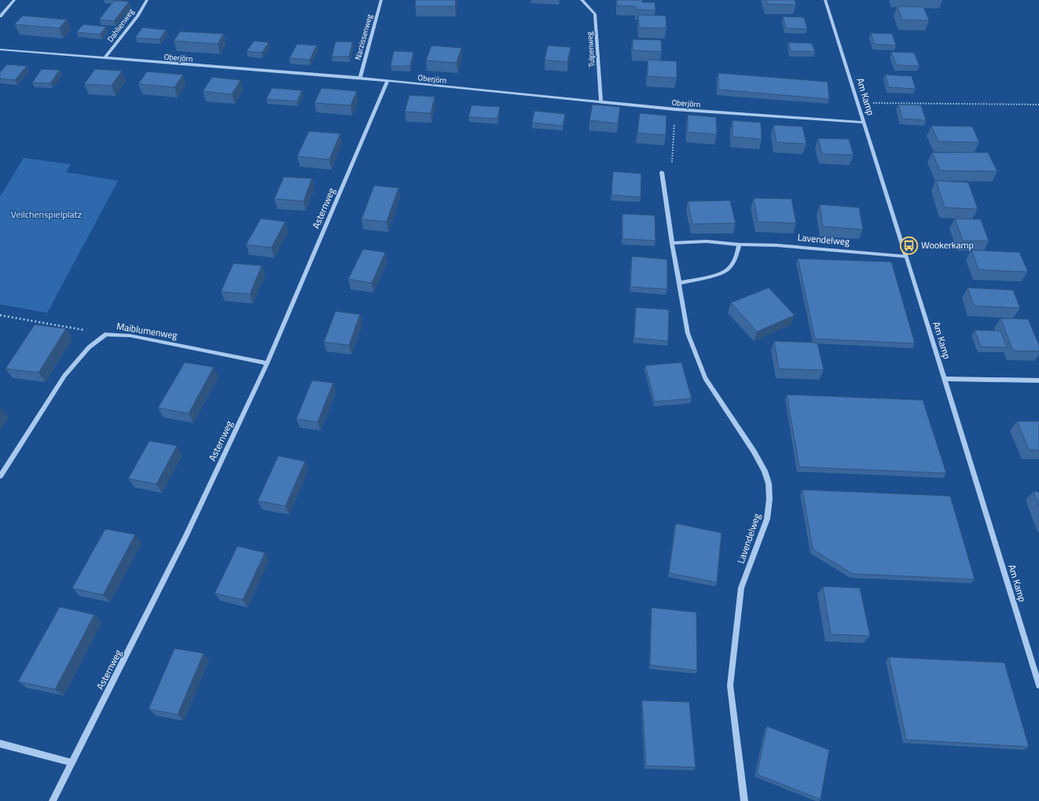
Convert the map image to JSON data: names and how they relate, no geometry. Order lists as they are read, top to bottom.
{
  "streets": {
    "street": [
      "Dahlienweg",
      "Narzissenweg",
      "Tulpenweg",
      "Oberjörn",
      "Am Kamp",
      "Asternweg",
      "Lavendelweg",
      "Maiblumenweg"
    ]
  },
  "crossings": [
    ["Dahlienweg", "Oberjörn"],
    ["Narzissenweg", "Oberjörn"],
    ["Tulpenweg", "Oberjörn"],
    ["Oberjörn", "Am Kamp"],
    ["Oberjörn", "Asternweg"],
    ["Am Kamp", "Lavendelweg"],
    ["Asternweg", "Maiblumenweg"]
  ],
  "parks": ["Veilchenspielplatz"],
  "places": {
    "bus stop": ["Wookerkamp"]
  }
}
